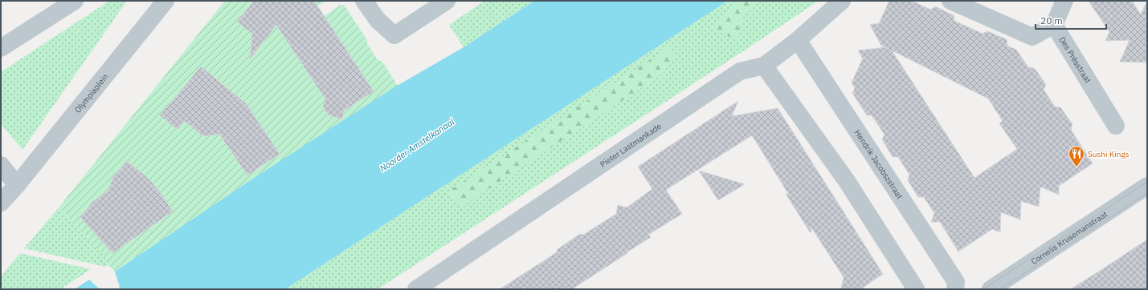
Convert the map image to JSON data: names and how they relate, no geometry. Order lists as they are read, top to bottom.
{
  "streets": {
    "street": [
      "Des Présstraat",
      "Olympiaplein",
      "Pieter Lastmankade",
      "Hendrik Jacobszstraat",
      "Cornelis Krusemanstraat"
    ]
  },
  "crossings": [
    ["Pieter Lastmankade", "Hendrik Jacobszstraat"]
  ],
  "water": ["Noorder Amstelkanaal"],
  "places": {
    "restaurant": ["Sushi Kings"]
  },
  "scale_bar": "20 m"
}
